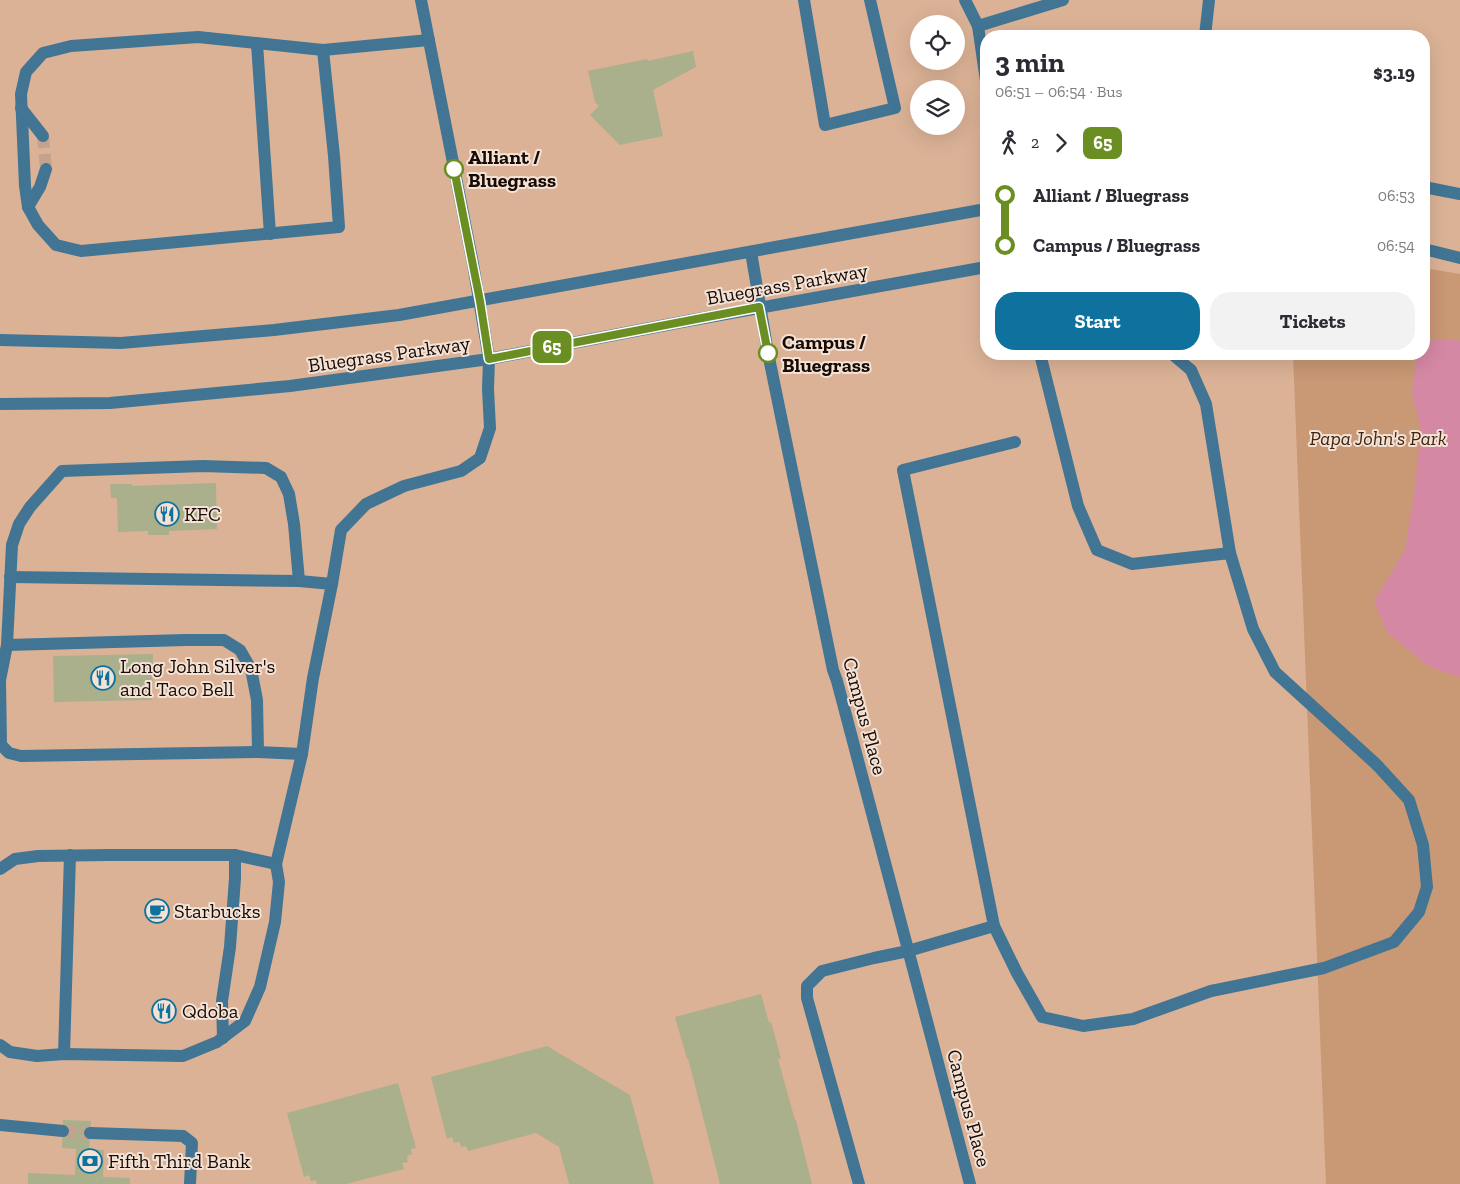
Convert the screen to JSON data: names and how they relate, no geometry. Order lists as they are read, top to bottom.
{
  "streets": {
    "street": ["Bluegrass Parkway", "Campus Place"]
  },
  "crossings": [
    ["Bluegrass Parkway", "Campus Place"]
  ],
  "parks": ["Papa John's Park"],
  "places": {
    "other": ["Alliant / Bluegrass", "Campus / Bluegrass"],
    "restaurant": ["KFC", "Long John Silver's and Taco Bell", "Qdoba"],
    "cafe": ["Starbucks"],
    "bank": ["Fifth Third Bank"]
  },
  "lines": ["bus line 65"],
  "page": {
    "on_map": "65",
    "heading": ["3 min", "06:51 – 06:54 · Bus", "$3.19"],
    "legs": ["2", "65"],
    "list": [
      {
        "name": "Alliant / Bluegrass",
        "value": "06:53"
      },
      {
        "name": "Campus / Bluegrass",
        "value": "06:54"
      }
    ],
    "buttons": ["Start", "Tickets"]
  }
}
